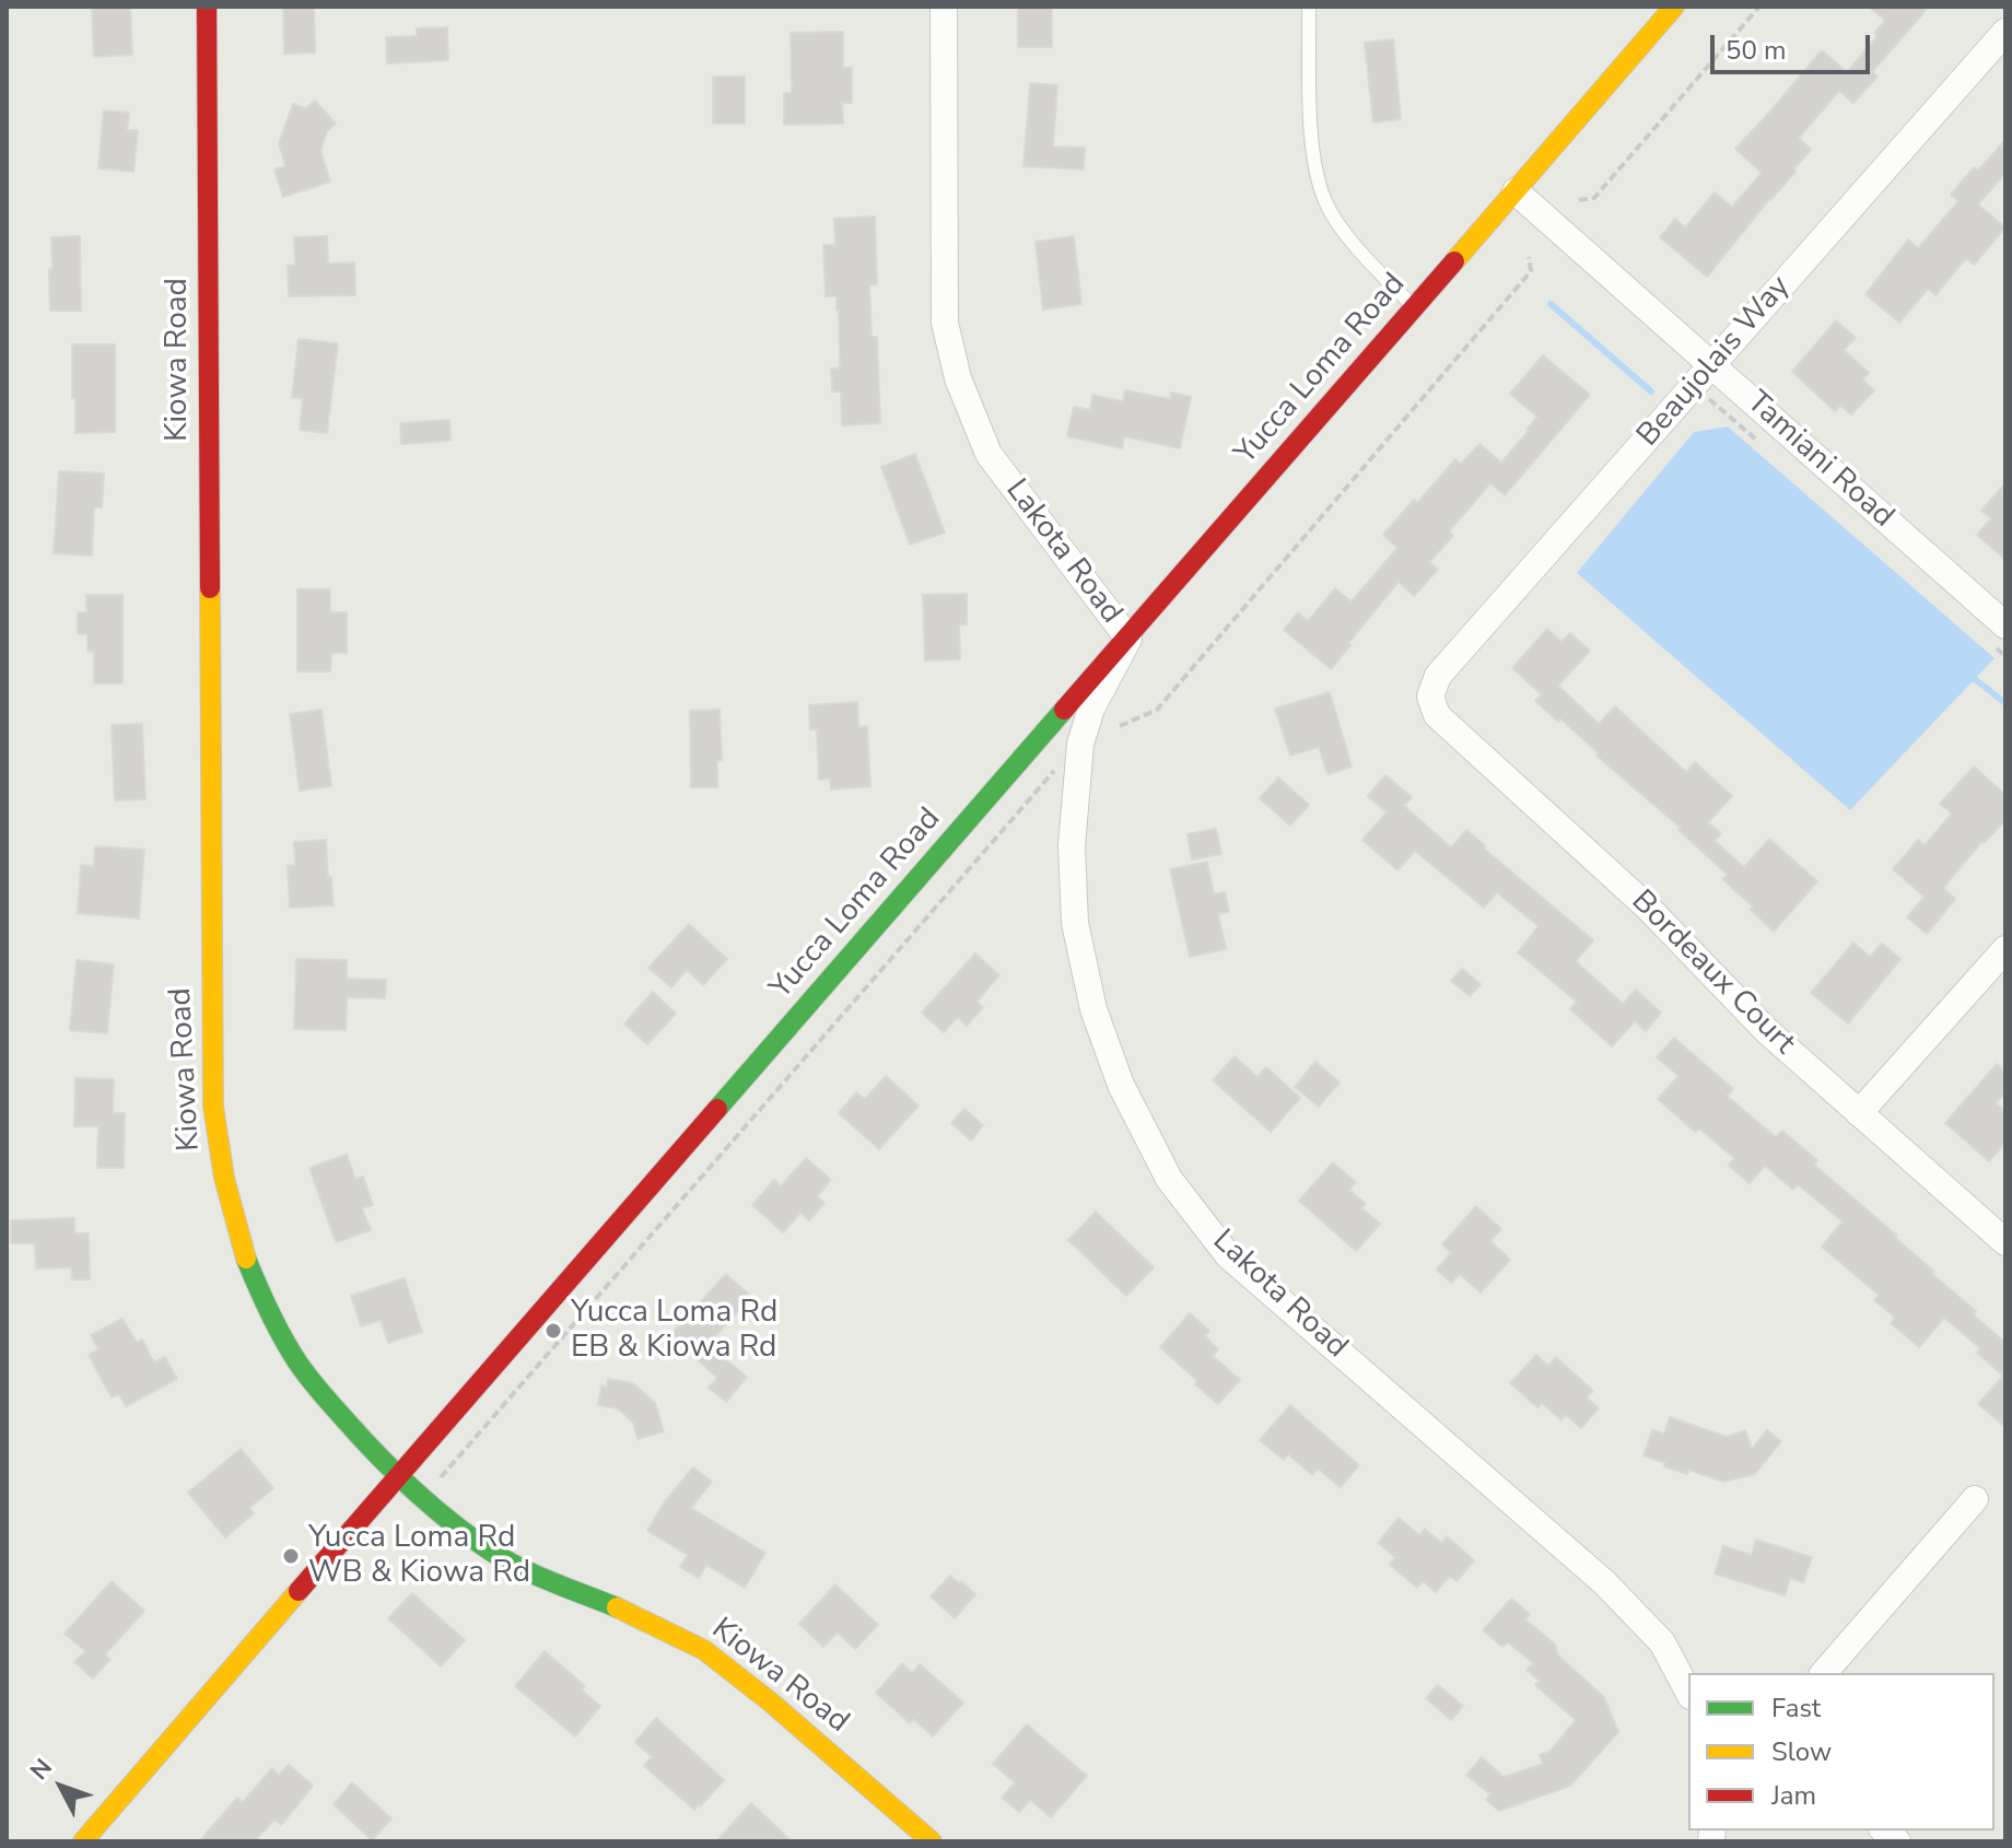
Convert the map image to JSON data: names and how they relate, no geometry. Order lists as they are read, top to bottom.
{
  "streets": {
    "main road": ["Kiowa Road", "Yucca Loma Road"],
    "street": [
      "Beaujolais Way",
      "Tamiani Road",
      "Lakota Road",
      "Bordeaux Court"
    ]
  },
  "crossings": [
    ["Kiowa Road", "Yucca Loma Road"],
    ["Beaujolais Way", "Tamiani Road"],
    ["Beaujolais Way", "Bordeaux Court"],
    ["Yucca Loma Road", "Tamiani Road"],
    ["Yucca Loma Road", "Lakota Road"]
  ],
  "places": ["Yucca Loma Rd EB & Kiowa Rd", "Yucca Loma Rd WB & Kiowa Rd"],
  "legend": ["Fast", "Slow", "Jam"],
  "scale_bar": "50 m",
  "north": "top left"
}
